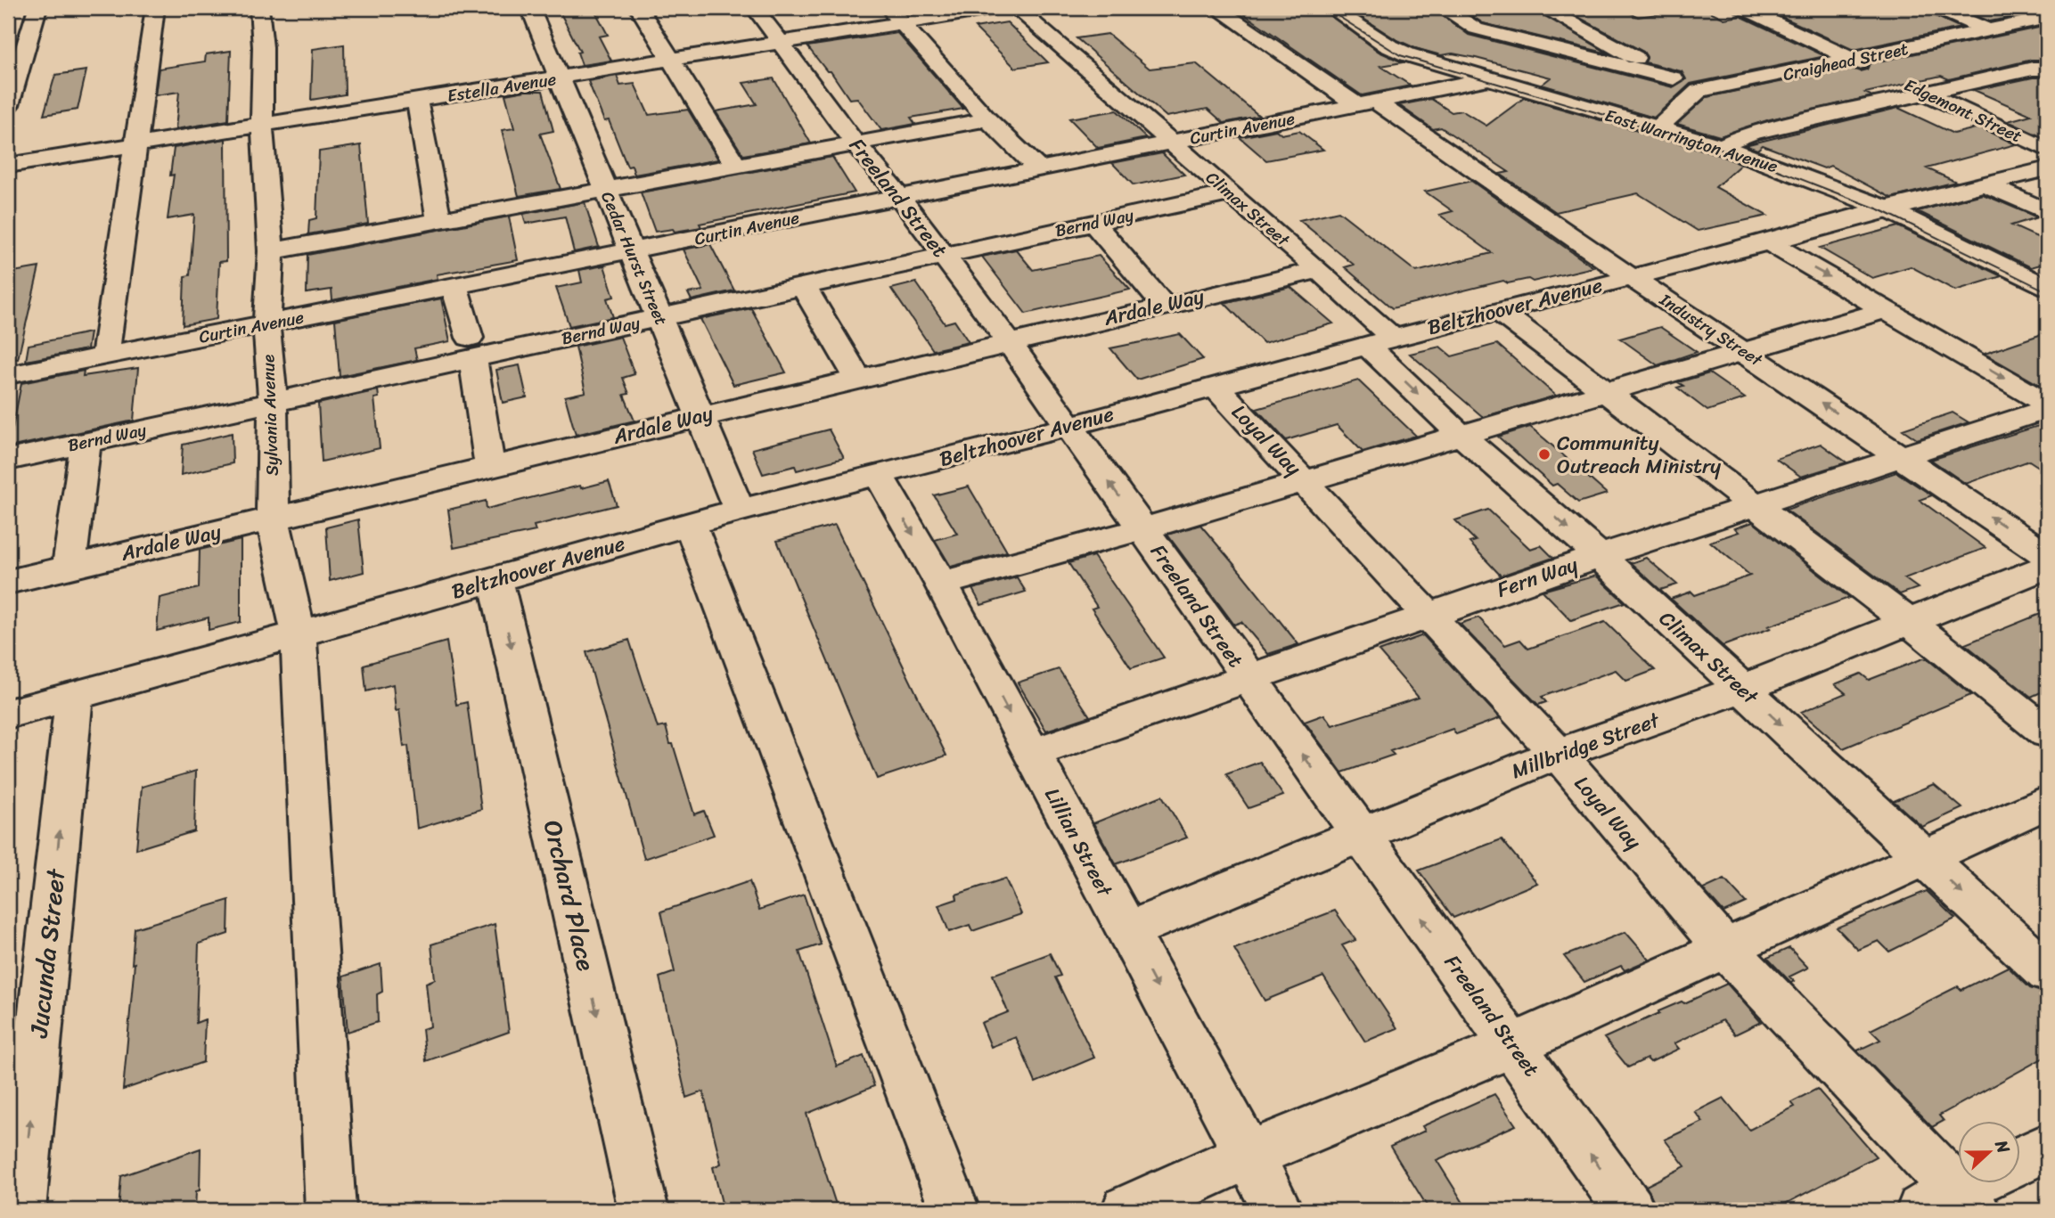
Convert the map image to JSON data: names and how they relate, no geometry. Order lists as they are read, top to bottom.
{
  "streets": {
    "street": [
      "Craighead Street",
      "Estella Avenue",
      "Edgemont Street",
      "Curtin Avenue",
      "East Warrington Avenue",
      "Freeland Street",
      "Climax Street",
      "Bernd Way",
      "Cedar Hurst Street",
      "Beltzhoover Avenue",
      "Ardale Way",
      "Industry Street",
      "Sylvania Avenue",
      "Loyal Way",
      "Fern Way",
      "Millbridge Street",
      "Lillian Street",
      "Orchard Place",
      "Jucunda Street"
    ]
  },
  "crossings": [
    ["Craighead Street", "Edgemont Street"],
    ["Estella Avenue", "Freeland Street"],
    ["Estella Avenue", "Cedar Hurst Street"],
    ["Estella Avenue", "Sylvania Avenue"],
    ["Curtin Avenue", "East Warrington Avenue"],
    ["Curtin Avenue", "Freeland Street"],
    ["Curtin Avenue", "Climax Street"],
    ["Curtin Avenue", "Cedar Hurst Street"],
    ["Curtin Avenue", "Industry Street"],
    ["Curtin Avenue", "Sylvania Avenue"],
    ["East Warrington Avenue", "Beltzhoover Avenue"],
    ["Freeland Street", "Bernd Way"],
    ["Freeland Street", "Beltzhoover Avenue"],
    ["Freeland Street", "Ardale Way"],
    ["Freeland Street", "Fern Way"],
    ["Freeland Street", "Millbridge Street"],
    ["Climax Street", "Bernd Way"],
    ["Climax Street", "Beltzhoover Avenue"],
    ["Climax Street", "Ardale Way"],
    ["Climax Street", "Fern Way"],
    ["Climax Street", "Millbridge Street"],
    ["Bernd Way", "Cedar Hurst Street"],
    ["Bernd Way", "Sylvania Avenue"],
    ["Cedar Hurst Street", "Beltzhoover Avenue"],
    ["Cedar Hurst Street", "Ardale Way"],
    ["Beltzhoover Avenue", "Industry Street"],
    ["Beltzhoover Avenue", "Sylvania Avenue"],
    ["Beltzhoover Avenue", "Loyal Way"],
    ["Beltzhoover Avenue", "Lillian Street"],
    ["Beltzhoover Avenue", "Orchard Place"],
    ["Beltzhoover Avenue", "Jucunda Street"],
    ["Ardale Way", "Sylvania Avenue"],
    ["Industry Street", "Fern Way"],
    ["Loyal Way", "Fern Way"],
    ["Loyal Way", "Millbridge Street"],
    ["Fern Way", "Lillian Street"],
    ["Millbridge Street", "Lillian Street"]
  ],
  "one_way": ["Freeland Street", "Jucunda Street"],
  "places": ["Community Outreach Ministry"],
  "north": "right"
}
